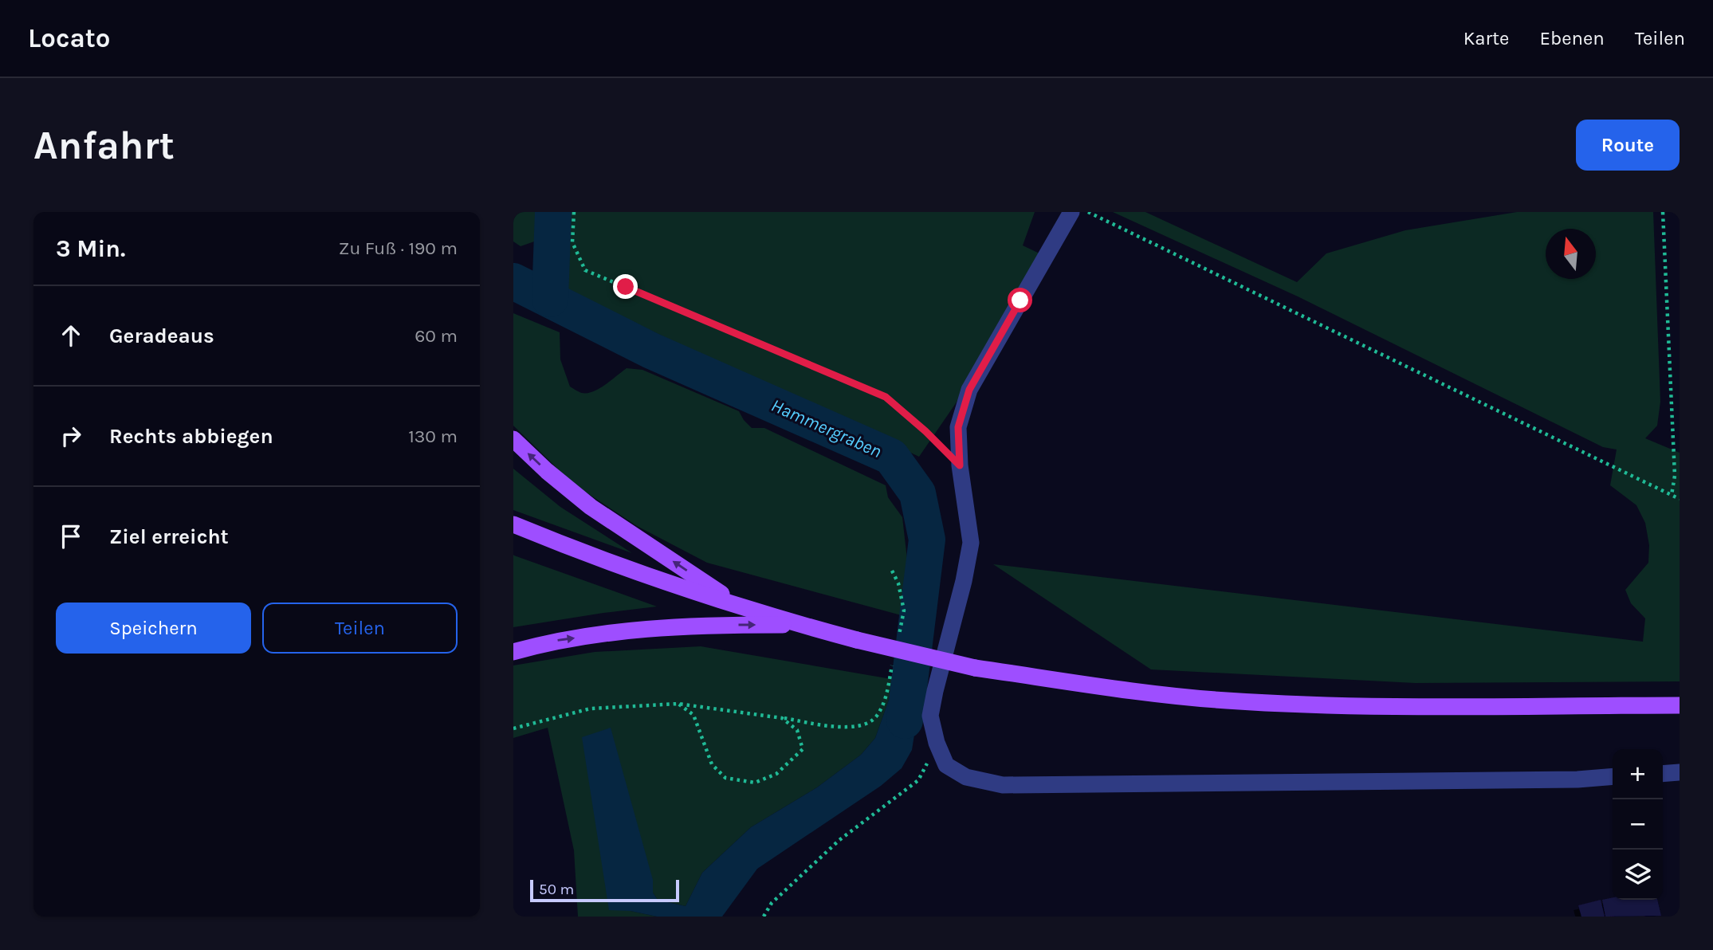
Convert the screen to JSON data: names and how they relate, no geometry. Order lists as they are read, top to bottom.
{
  "water": ["Hammergraben"],
  "scale_bar": "50 m",
  "north": "top",
  "page": {
    "header": "Locato",
    "nav": ["Karte", "Ebenen", "Teilen"],
    "buttons": [
      "Route",
      ["Speichern", "Teilen"]
    ],
    "title": "Anfahrt",
    "heading": ["3 Min.", "Zu Fuß · 190 m"],
    "list": [
      ["Geradeaus", "60 m"],
      ["Rechts abbiegen", "130 m"],
      "Ziel erreicht"
    ],
    "map_buttons": ["+", "−"],
    "scale": "50 m"
  }
}
